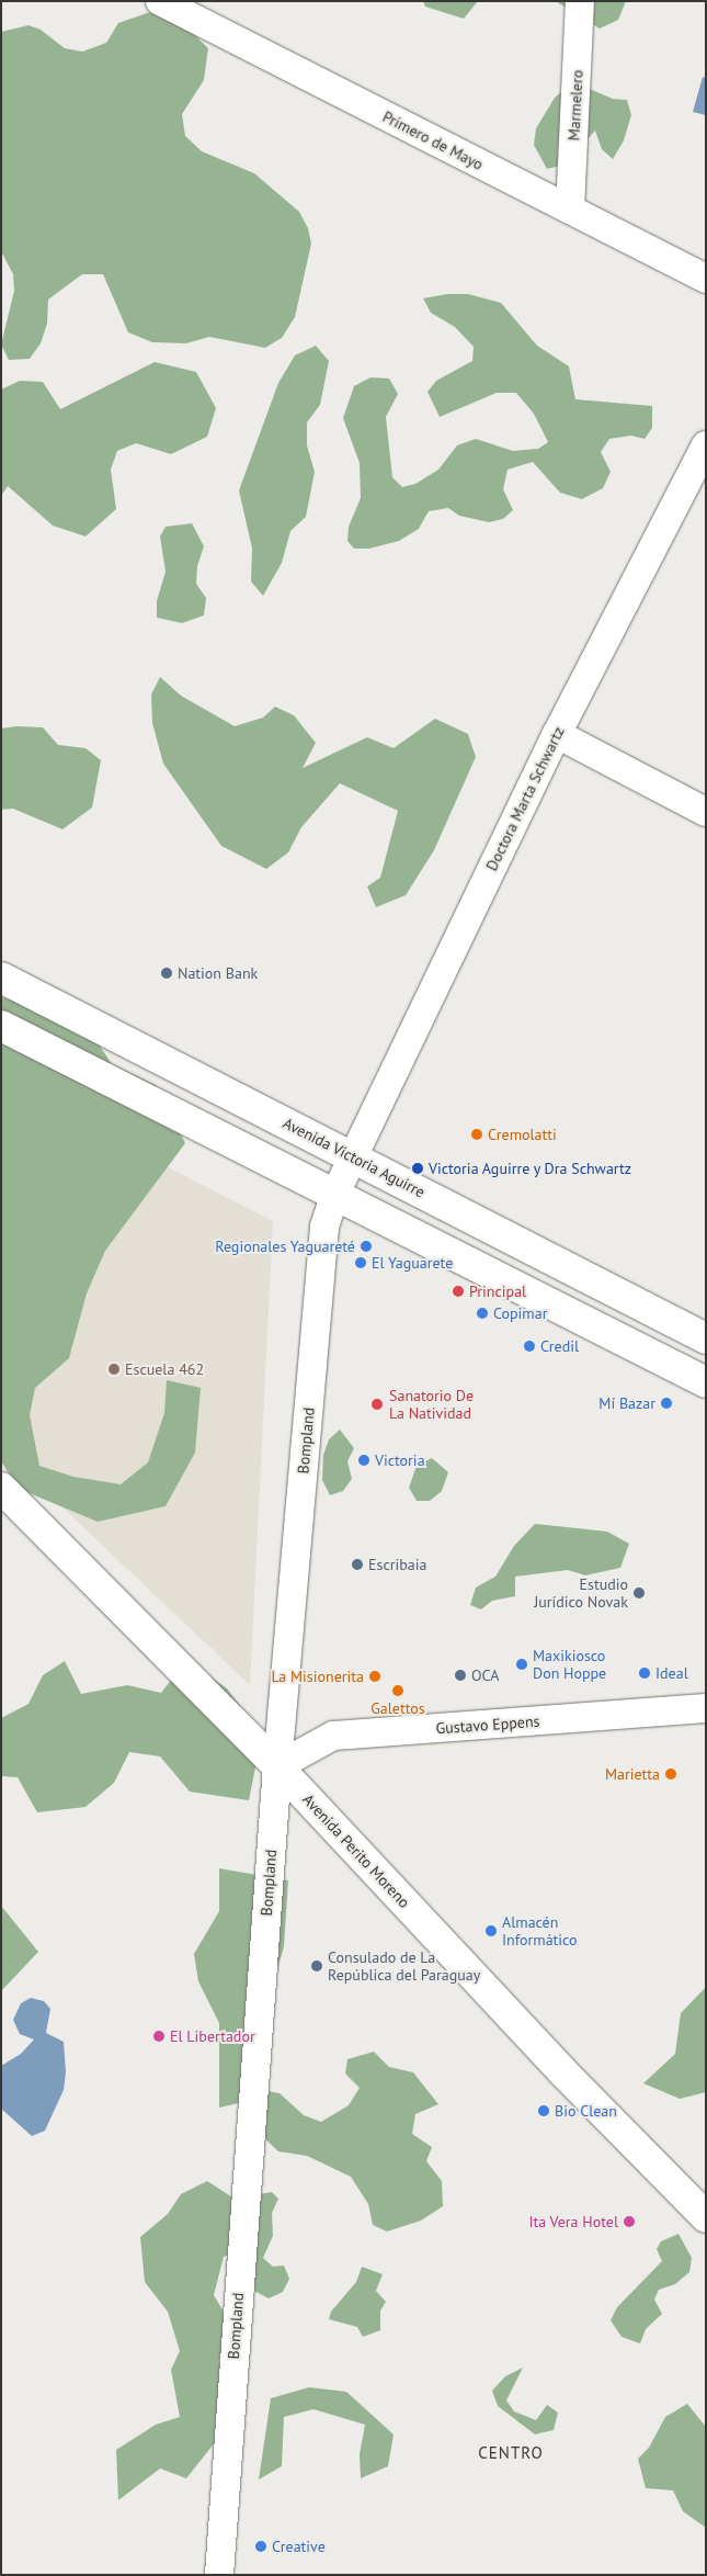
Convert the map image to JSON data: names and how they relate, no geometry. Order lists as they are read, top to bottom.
{
  "streets": {
    "main road": ["Avenida Victoria Aguirre", "Avenida Perito Moreno"],
    "street": [
      "Marmelero",
      "Primero de Mayo",
      "Doctora Marta Schwartz",
      "Bompland",
      "Gustavo Eppens"
    ]
  },
  "crossings": [
    ["Marmelero", "Primero de Mayo"],
    ["Doctora Marta Schwartz", "Avenida Victoria Aguirre"],
    ["Doctora Marta Schwartz", "Bompland"],
    ["Bompland", "Gustavo Eppens"],
    ["Bompland", "Avenida Perito Moreno"],
    ["Gustavo Eppens", "Avenida Perito Moreno"]
  ],
  "districts": ["CENTRO"],
  "places": [
    "Nation Bank",
    "Cremolatti",
    "Victoria Aguirre y Dra Schwartz",
    "Regionales Yaguareté",
    "El Yaguarete",
    "Principal",
    "Copimar",
    "Credil",
    "Escuela 462",
    "Mí Bazar",
    "Sanatorio De La Natividad",
    "Victoria",
    "Escribaia",
    "Estudio Jurídico Novak",
    "Maxikiosco Don Hoppe",
    "Ideal",
    "OCA",
    "La Misionerita",
    "Galettos",
    "Marietta",
    "Almacén Informático",
    "Consulado de La República del Paraguay",
    "El Libertador",
    "Bio Clean",
    "Ita Vera Hotel",
    "Creative"
  ]
}
